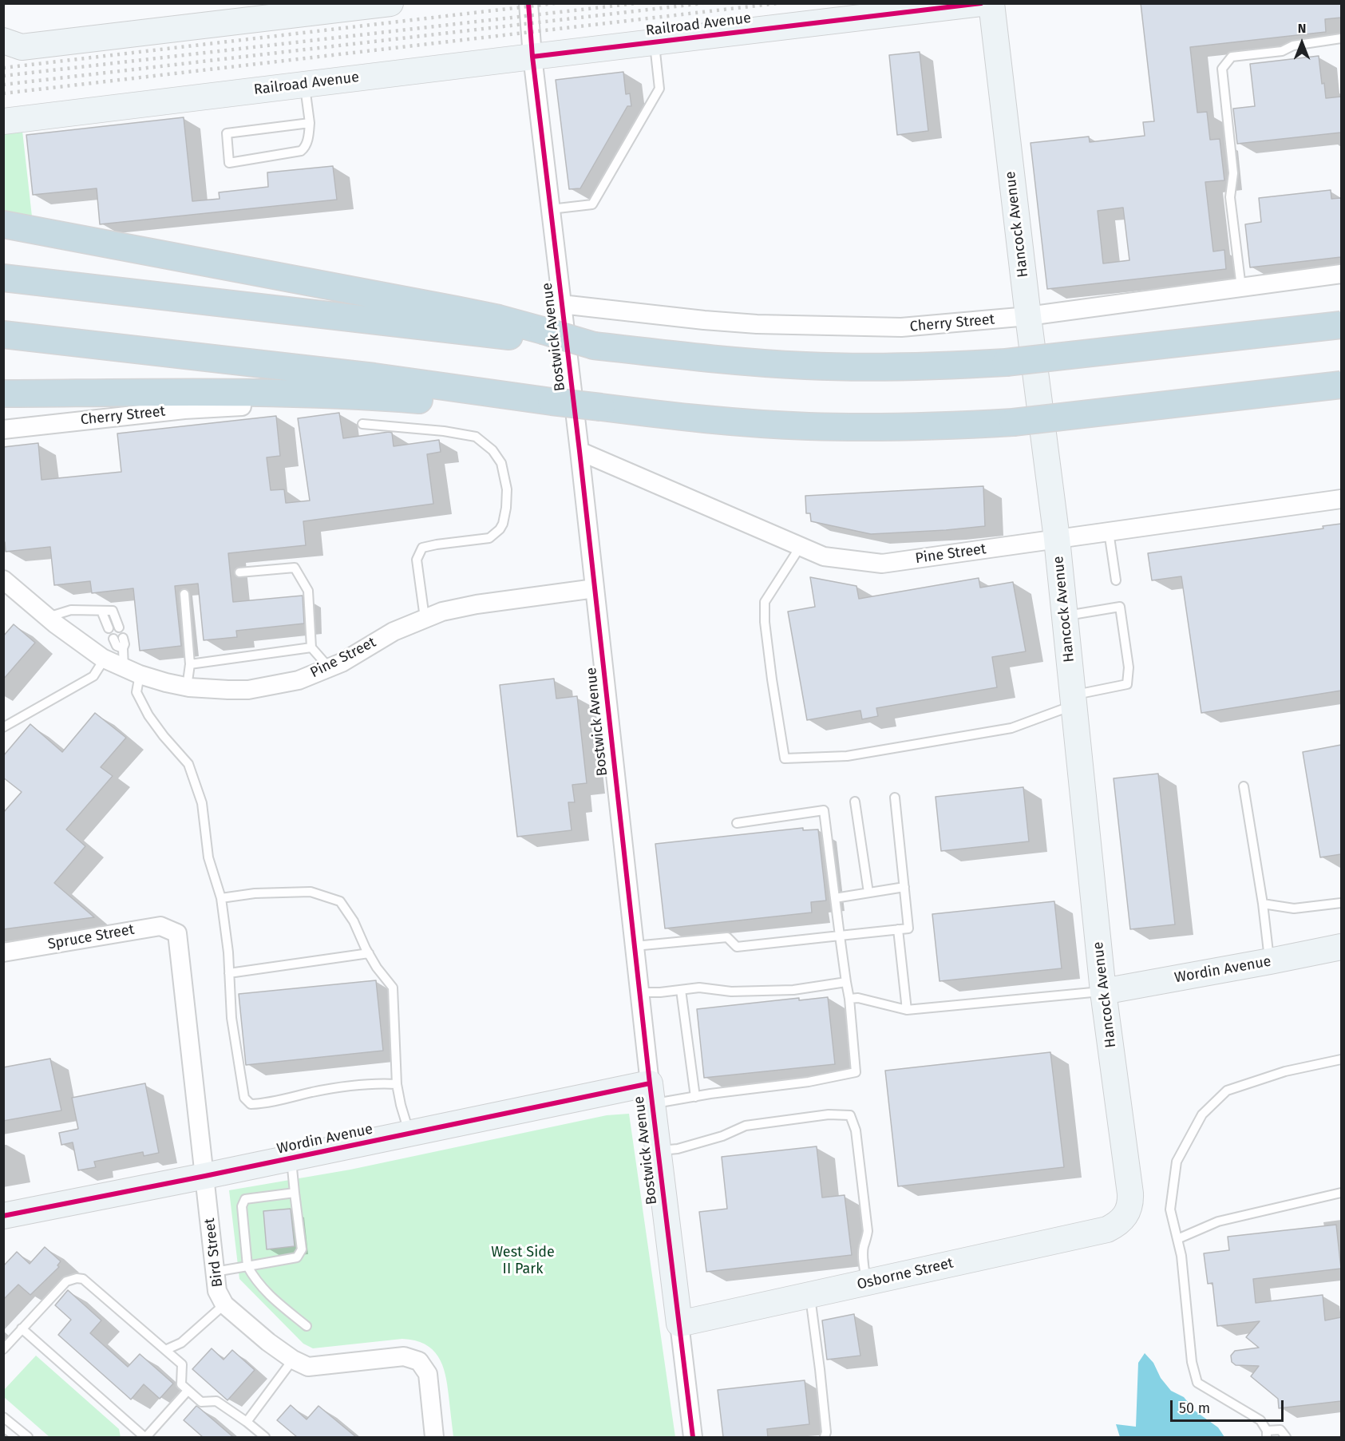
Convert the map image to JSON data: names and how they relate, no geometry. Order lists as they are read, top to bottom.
{
  "streets": {
    "street": [
      "Railroad Avenue",
      "Hancock Avenue",
      "Cherry Street",
      "Bostwick Avenue",
      "Pine Street",
      "Spruce Street",
      "Wordin Avenue",
      "Bird Street",
      "Osborne Street"
    ]
  },
  "crossings": [
    ["Railroad Avenue", "Bostwick Avenue"],
    ["Hancock Avenue", "Cherry Street"],
    ["Hancock Avenue", "Pine Street"],
    ["Hancock Avenue", "Wordin Avenue"],
    ["Hancock Avenue", "Osborne Street"],
    ["Cherry Street", "Bostwick Avenue"],
    ["Bostwick Avenue", "Pine Street"],
    ["Bostwick Avenue", "Wordin Avenue"],
    ["Bostwick Avenue", "Osborne Street"],
    ["Spruce Street", "Bird Street"],
    ["Wordin Avenue", "Bird Street"]
  ],
  "parks": ["West Side II Park"],
  "scale_bar": "50 m",
  "north": "top"
}
